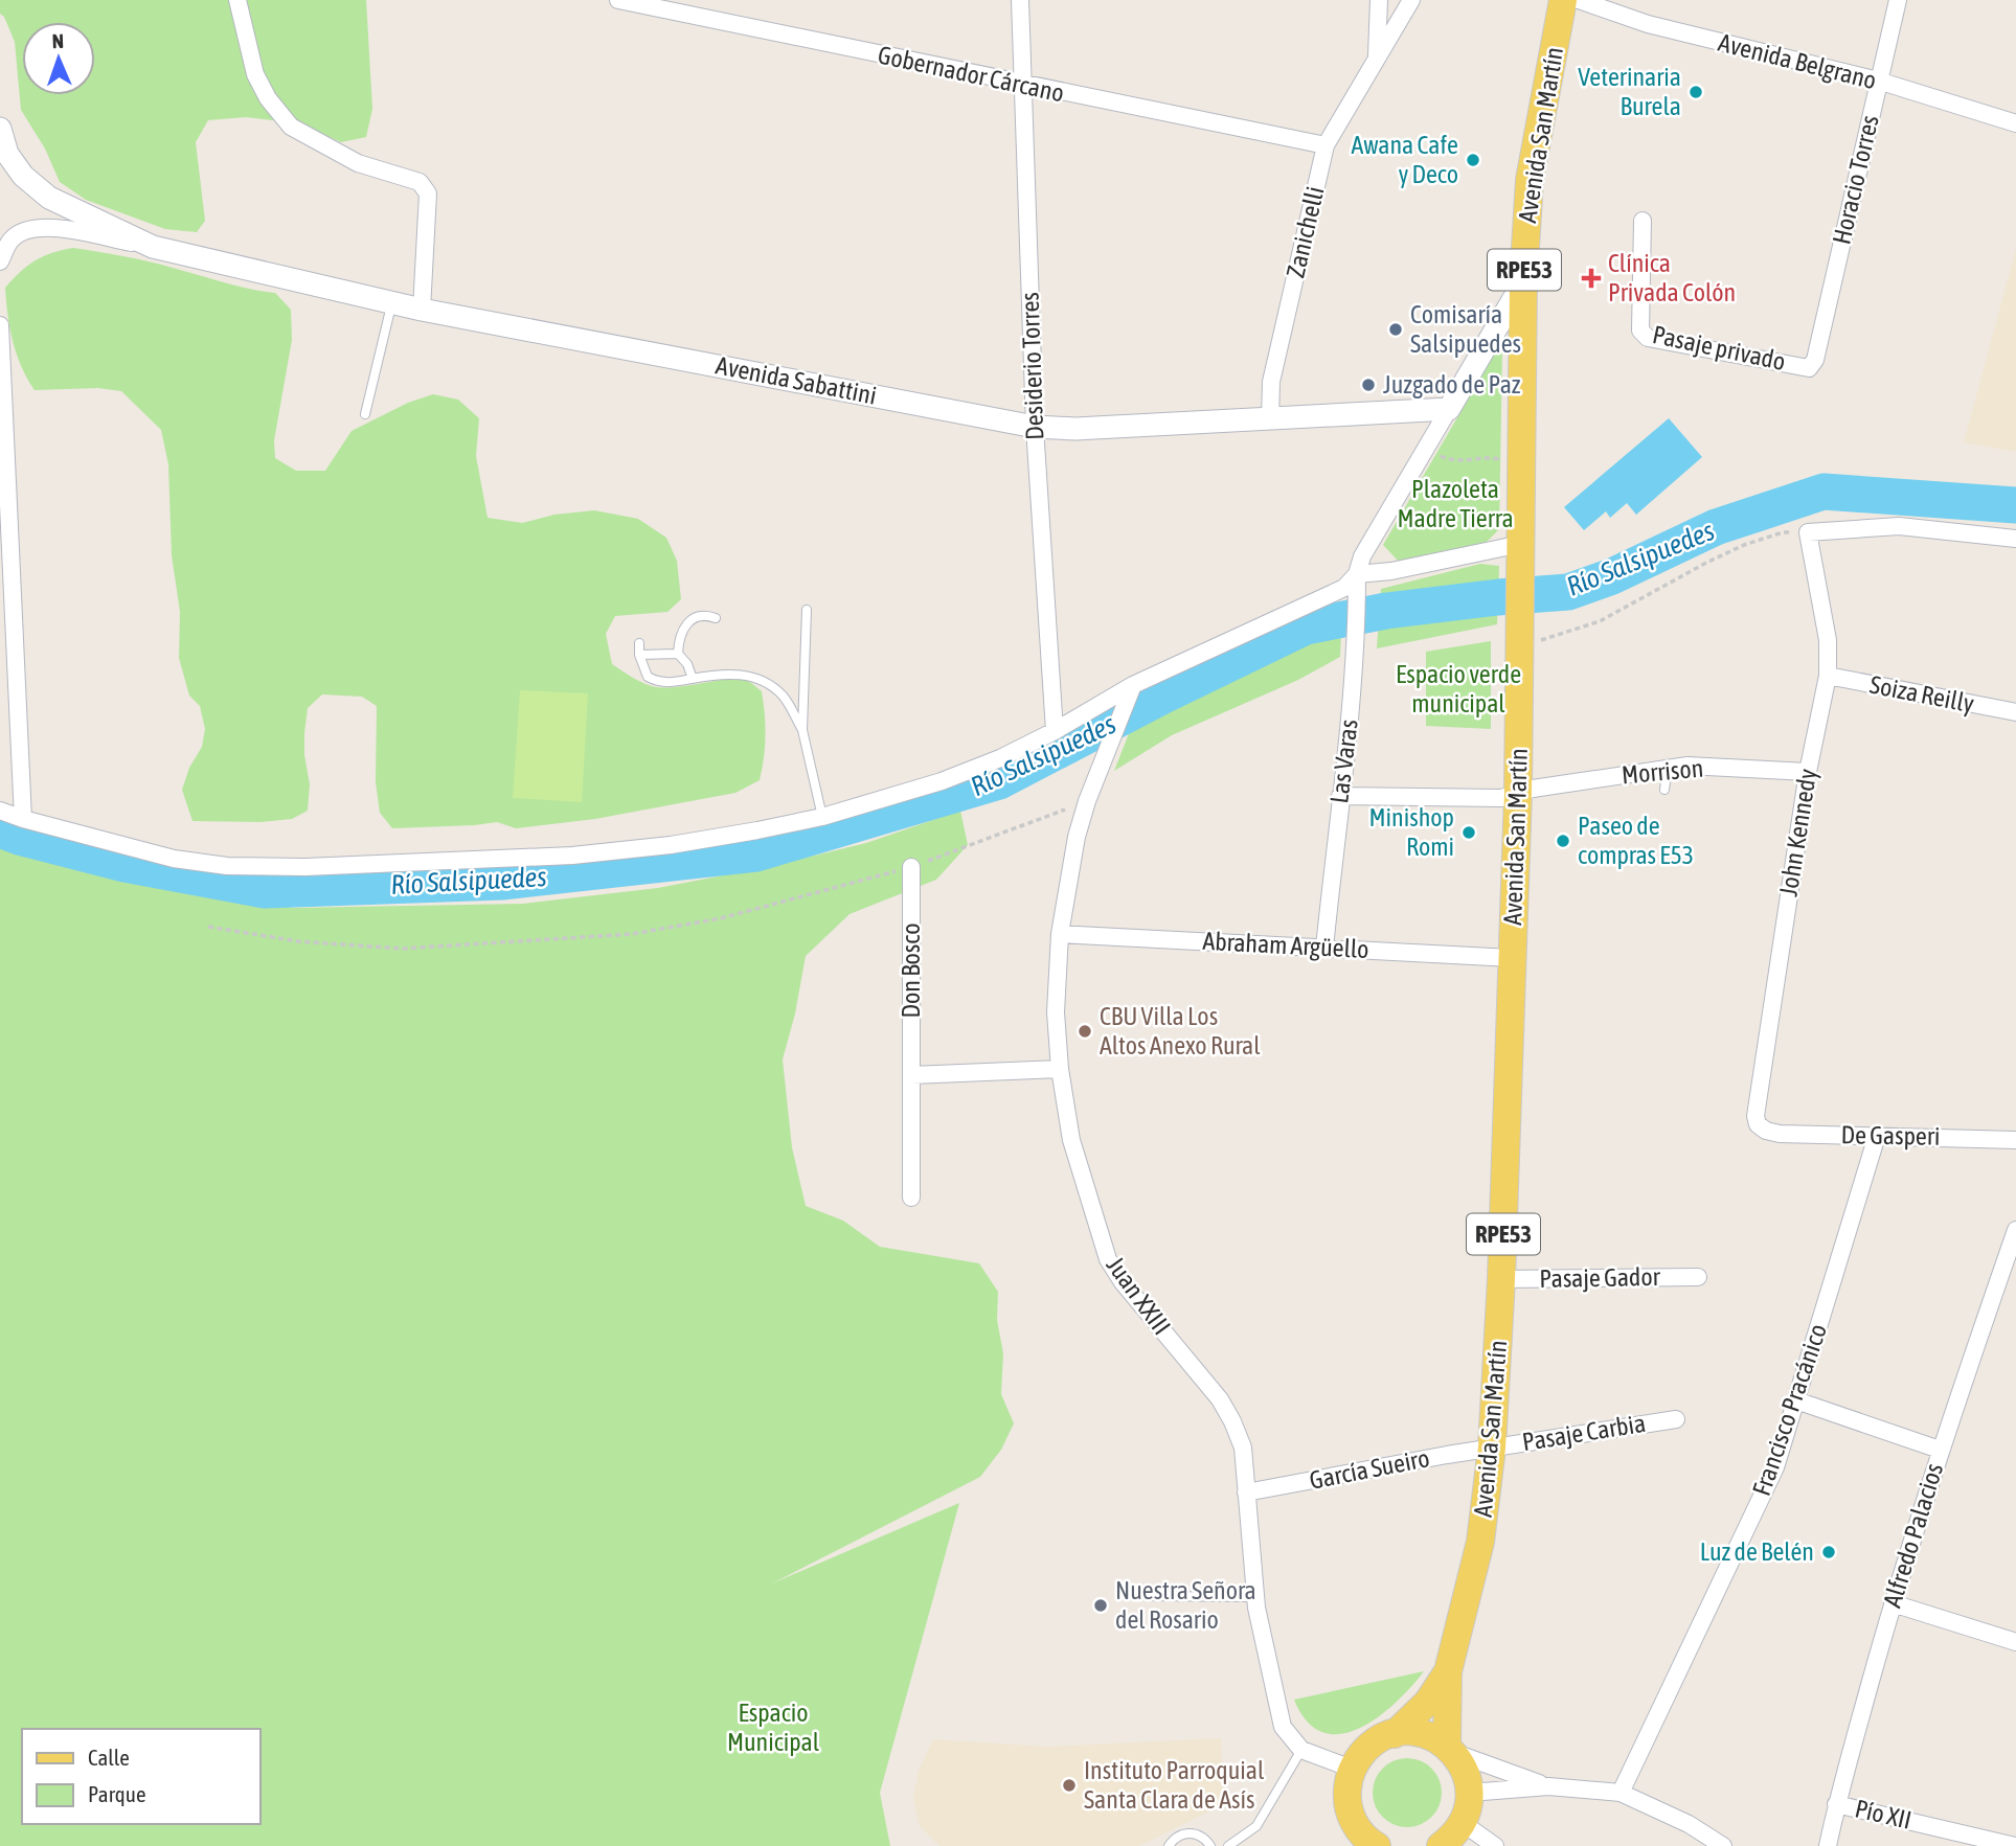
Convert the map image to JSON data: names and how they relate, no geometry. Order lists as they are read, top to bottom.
{
  "streets": {
    "main road": ["Avenida San Martín", "RPE53"],
    "street": [
      "Avenida Belgrano",
      "Gobernador Cárcano",
      "Horacio Torres",
      "Zanichelli",
      "Pasaje privado",
      "Desiderio Torres",
      "Avenida Sabattini",
      "Soiza Reilly",
      "Las Varas",
      "Morrison",
      "John Kennedy",
      "Abraham Argüello",
      "Don Bosco",
      "De Gasperi",
      "Pasaje Gador",
      "Juan XXIII",
      "Francisco Pracánico",
      "Pasaje Carbia",
      "García Sueiro",
      "Alfredo Palacios",
      "Pío XII"
    ]
  },
  "crossings": [
    ["Avenida Belgrano", "Horacio Torres"],
    ["Gobernador Cárcano", "Zanichelli"],
    ["Gobernador Cárcano", "Desiderio Torres"],
    ["Avenida San Martín", "RPE53"],
    ["Avenida San Martín", "Morrison"],
    ["Avenida San Martín", "Abraham Argüello"],
    ["Avenida San Martín", "Pasaje Gador"],
    ["Avenida San Martín", "Pasaje Carbia"],
    ["Avenida San Martín", "García Sueiro"],
    ["Horacio Torres", "Pasaje privado"],
    ["Zanichelli", "Avenida Sabattini"],
    ["Desiderio Torres", "Avenida Sabattini"],
    ["Soiza Reilly", "John Kennedy"],
    ["Las Varas", "Morrison"],
    ["Las Varas", "Abraham Argüello"],
    ["Morrison", "John Kennedy"],
    ["John Kennedy", "De Gasperi"],
    ["Abraham Argüello", "Juan XXIII"],
    ["De Gasperi", "Francisco Pracánico"],
    ["Juan XXIII", "García Sueiro"],
    ["Pasaje Carbia", "García Sueiro"],
    ["Alfredo Palacios", "Pío XII"]
  ],
  "water": ["Río Salsipuedes"],
  "parks": ["Plazoleta Madre Tierra", "Espacio verde municipal", "Espacio Municipal"],
  "places": {
    "other": [
      "Veterinaria Burela",
      "Awana Cafe y Deco",
      "Comisaría Salsipuedes",
      "Juzgado de Paz",
      "Minishop Romi",
      "Paseo de compras E53",
      "CBU Villa Los Altos Anexo Rural",
      "Luz de Belén",
      "Nuestra Señora del Rosario",
      "Instituto Parroquial Santa Clara de Asís"
    ],
    "health": ["Clínica Privada Colón"]
  },
  "legend": ["Calle", "Parque"],
  "north": "top"
}
